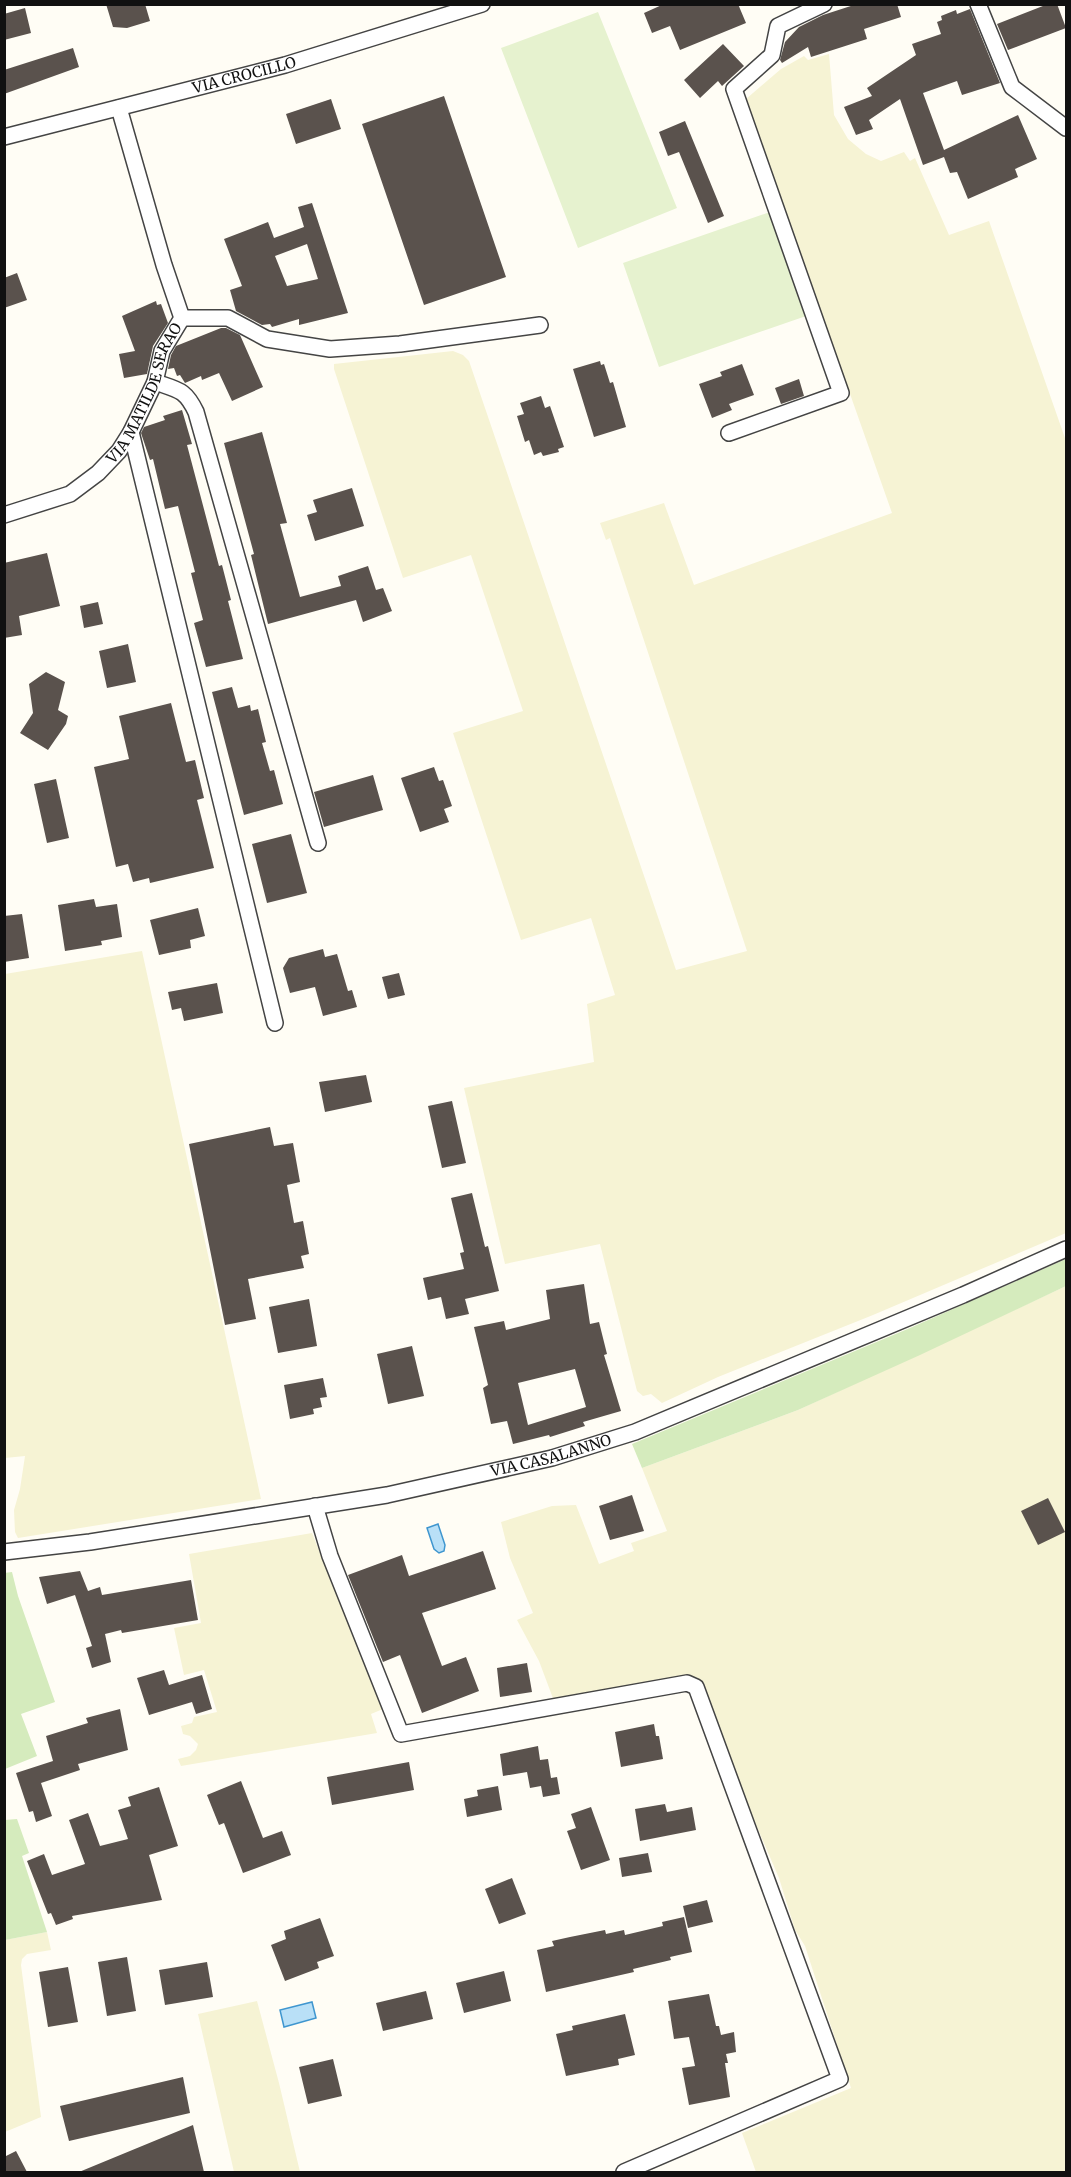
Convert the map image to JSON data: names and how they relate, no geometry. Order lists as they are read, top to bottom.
{
  "streets": {
    "street": ["VIA CROCILLO", "VIA MATILDE SERAO", "VIA CASALANNO"]
  },
  "crossings": [
    ["VIA CROCILLO", "VIA MATILDE SERAO"]
  ]
}
